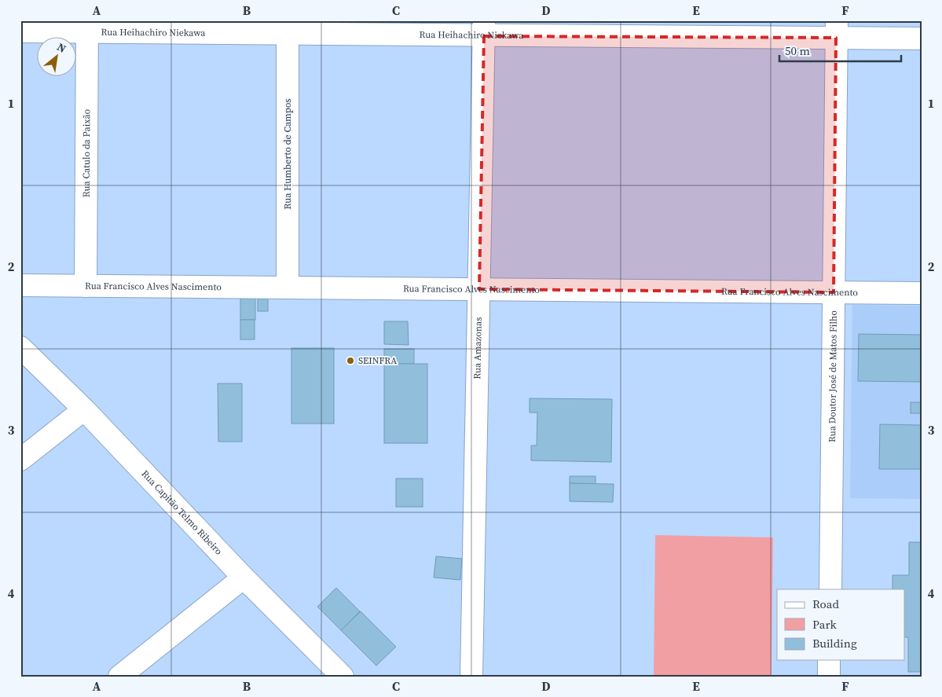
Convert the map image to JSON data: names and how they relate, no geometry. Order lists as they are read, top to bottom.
{
  "streets": {
    "street": [
      "Rua Heihachiro Niekawa",
      "Rua Catulo da Paixão",
      "Rua Humberto de Campos",
      "Rua Francisco Alves Nascimento",
      "Rua Amazonas",
      "Rua Doutor José de Matos Filho",
      "Rua Capitão Telmo Ribeiro"
    ]
  },
  "crossings": [
    ["Rua Heihachiro Niekawa", "Rua Catulo da Paixão"],
    ["Rua Heihachiro Niekawa", "Rua Humberto de Campos"],
    ["Rua Heihachiro Niekawa", "Rua Amazonas"],
    ["Rua Heihachiro Niekawa", "Rua Doutor José de Matos Filho"],
    ["Rua Catulo da Paixão", "Rua Francisco Alves Nascimento"],
    ["Rua Humberto de Campos", "Rua Francisco Alves Nascimento"],
    ["Rua Francisco Alves Nascimento", "Rua Amazonas"],
    ["Rua Francisco Alves Nascimento", "Rua Doutor José de Matos Filho"]
  ],
  "places": ["SEINFRA"],
  "legend": ["Road", "Park", "Building"],
  "scale_bar": "50 m",
  "north": "top right",
  "grid": {
    "columns": [
      "A",
      "B",
      "C",
      "D",
      "E",
      "F"
    ],
    "rows": [
      "1",
      "2",
      "3",
      "4"
    ]
  }
}
